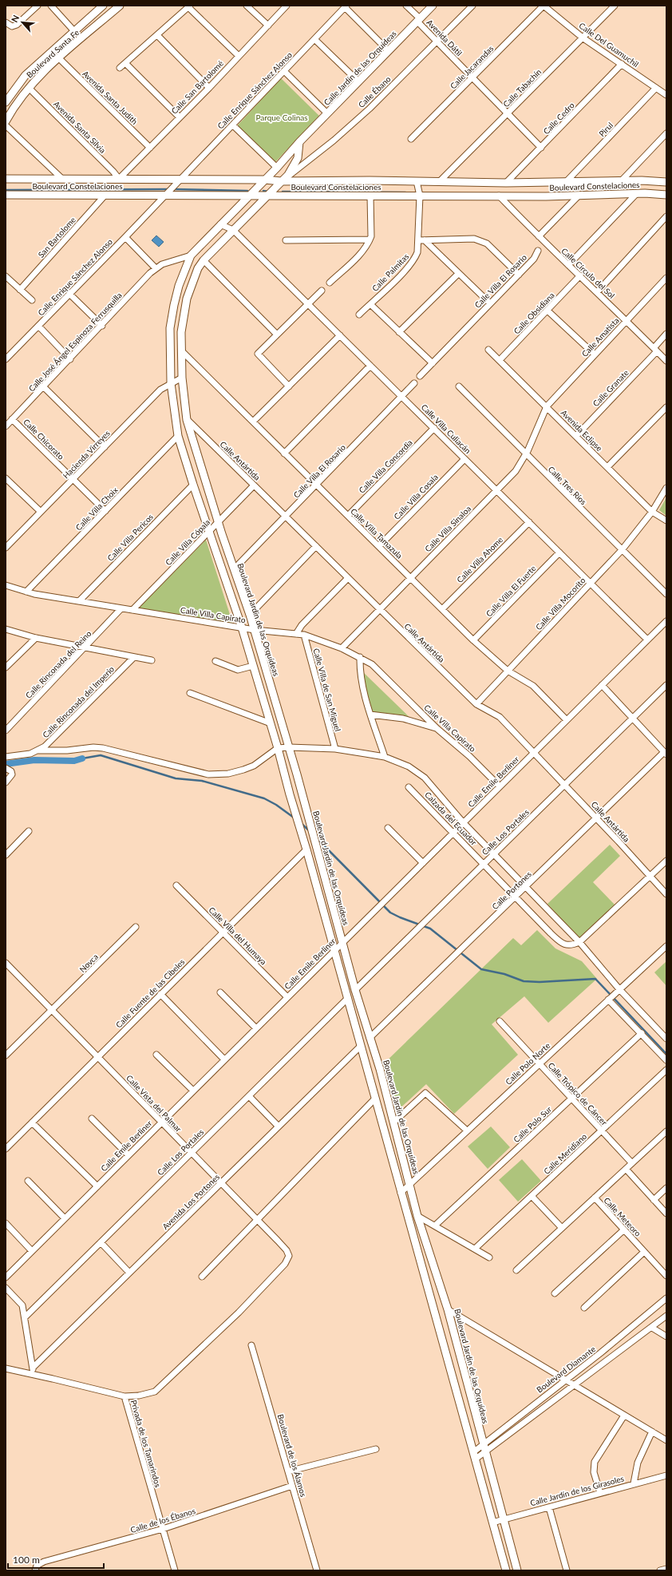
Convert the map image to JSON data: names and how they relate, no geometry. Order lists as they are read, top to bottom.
{
  "streets": {
    "street": [
      "Avenida Dátil",
      "Calle Del Guamuchil",
      "Boulevard Santa Fe",
      "Calle Jacarandas",
      "Calle Jardín de las Orquídeas",
      "Calle San Bartolomé",
      "Calle Tabachín",
      "Calle Enrique Sánchez Alonso",
      "Calle Ébano",
      "Avenida Santa Judith",
      "Calle Cedro",
      "Avenida Santa Silvia",
      "Pirul",
      "Boulevard Constelaciones",
      "San Bartolome",
      "Calle Palmitas",
      "Calle Círculo del Sol",
      "Calle Villa El Rosario",
      "Calle Obsidiana",
      "Calle Amatista",
      "Calle José Ángel Espinoza Ferrusquilla",
      "Calle Granate",
      "Calle Villa Culiacán",
      "Avenida Eclipse",
      "Calle Chicorato",
      "Hacienda Virreyes",
      "Calle Antártida",
      "Calle Villa Concordia",
      "Calle Tres Ríos",
      "Calle Villa Cosala",
      "Calle Villa Choix",
      "Calle Villa Sinaloa",
      "Calle Villa Tamazula",
      "Calle Villa Pericos",
      "Calle Villa Cópala",
      "Calle Villa Ahome",
      "Calle Villa El Fuerte",
      "Calle Villa Mocorito",
      "Calle Villa Capirato",
      "Boulevard Jardín de las Orquídeas",
      "Calle Rinconada del Reino",
      "Calle Villa de San Miguel",
      "Calle Rinconada del Imperio",
      "Calle Emile Berliner",
      "Calzada del Ecuador",
      "Calle Los Portales",
      "Calle Portones",
      "Calle Villa del Humaya",
      "Novca",
      "Calle Fuente de las Cibeles",
      "Calle Polo Norte",
      "Calle Trópico de Cáncer",
      "Calle Vista del Palmar",
      "Calle Polo Sur",
      "Calle Meridiano",
      "Avenida Los Portones",
      "Calle Meteoro",
      "Boulevard Diamante",
      "Privada de los Tamarindos",
      "Boulevard de los Álamos",
      "Calle Jardín de los Girasoles",
      "Calle de los Ébanos"
    ]
  },
  "crossings": [
    ["Avenida Dátil", "Calle Jacarandas"],
    ["Avenida Dátil", "Calle Jardín de las Orquídeas"],
    ["Avenida Dátil", "Calle Tabachín"],
    ["Avenida Dátil", "Calle Ébano"],
    ["Avenida Dátil", "Calle Cedro"],
    ["Calle Del Guamuchil", "Calle Jacarandas"],
    ["Calle Del Guamuchil", "Calle Tabachín"],
    ["Calle Del Guamuchil", "Calle Cedro"],
    ["Calle Del Guamuchil", "Pirul"],
    ["Boulevard Santa Fe", "Avenida Santa Judith"],
    ["Boulevard Santa Fe", "Avenida Santa Silvia"],
    ["Calle Jardín de las Orquídeas", "Boulevard Constelaciones"],
    ["Calle San Bartolomé", "Avenida Santa Judith"],
    ["Calle San Bartolomé", "Avenida Santa Silvia"],
    ["Calle San Bartolomé", "Boulevard Constelaciones"],
    ["Calle Tabachín", "Boulevard Constelaciones"],
    ["Calle Enrique Sánchez Alonso", "Boulevard Constelaciones"],
    ["Calle Ébano", "Boulevard Constelaciones"],
    ["Calle Ébano", "Boulevard Jardín de las Orquídeas"],
    ["Calle Cedro", "Boulevard Constelaciones"],
    ["Avenida Santa Silvia", "Boulevard Constelaciones"],
    ["Pirul", "Boulevard Constelaciones"],
    ["Boulevard Constelaciones", "San Bartolome"],
    ["Boulevard Constelaciones", "Calle Palmitas"],
    ["Boulevard Constelaciones", "Calle Círculo del Sol"],
    ["Boulevard Constelaciones", "Boulevard Jardín de las Orquídeas"],
    ["Calle Círculo del Sol", "Calle Obsidiana"],
    ["Calle Círculo del Sol", "Calle Amatista"],
    ["Calle Círculo del Sol", "Calle Granate"],
    ["Calle Villa El Rosario", "Calle Villa Culiacán"],
    ["Calle Villa El Rosario", "Calle Antártida"],
    ["Calle Villa El Rosario", "Calle Villa Tamazula"],
    ["Calle Villa El Rosario", "Boulevard Jardín de las Orquídeas"],
    ["Calle Obsidiana", "Avenida Eclipse"],
    ["Calle Amatista", "Avenida Eclipse"],
    ["Calle Amatista", "Calle Villa Sinaloa"],
    ["Calle José Ángel Espinoza Ferrusquilla", "Calle Chicorato"],
    ["Calle Granate", "Avenida Eclipse"],
    ["Calle Villa Culiacán", "Calle Villa Concordia"],
    ["Calle Villa Culiacán", "Calle Villa Cosala"],
    ["Calle Villa Culiacán", "Calle Villa Sinaloa"],
    ["Calle Villa Culiacán", "Calle Villa Ahome"],
    ["Calle Villa Culiacán", "Calle Villa El Fuerte"],
    ["Calle Villa Culiacán", "Calle Villa Mocorito"],
    ["Calle Villa Culiacán", "Boulevard Jardín de las Orquídeas"],
    ["Calle Villa Culiacán", "Calle Emile Berliner"],
    ["Avenida Eclipse", "Calle Villa Sinaloa"],
    ["Avenida Eclipse", "Calle Villa Mocorito"],
    ["Calle Chicorato", "Hacienda Virreyes"],
    ["Calle Chicorato", "Calle Villa Choix"],
    ["Hacienda Virreyes", "Boulevard Jardín de las Orquídeas"],
    ["Calle Antártida", "Calle Villa Sinaloa"],
    ["Calle Antártida", "Calle Villa Cópala"],
    ["Calle Antártida", "Calle Villa Mocorito"],
    ["Calle Antártida", "Boulevard Jardín de las Orquídeas"],
    ["Calle Antártida", "Calle Emile Berliner"],
    ["Calle Antártida", "Calle Los Portales"],
    ["Calle Antártida", "Calle Portones"],
    ["Calle Villa Concordia", "Calle Villa Tamazula"],
    ["Calle Tres Ríos", "Calle Villa Sinaloa"],
    ["Calle Tres Ríos", "Calle Villa Mocorito"],
    ["Calle Villa Cosala", "Calle Villa Tamazula"],
    ["Calle Villa Choix", "Calle Villa Capirato"],
    ["Calle Villa Sinaloa", "Calle Villa Tamazula"],
    ["Calle Villa Sinaloa", "Calle Villa Capirato"],
    ["Calle Villa Tamazula", "Calle Villa Ahome"],
    ["Calle Villa Tamazula", "Calle Villa El Fuerte"],
    ["Calle Villa Tamazula", "Calle Villa Mocorito"],
    ["Calle Villa Tamazula", "Boulevard Jardín de las Orquídeas"],
    ["Calle Villa Tamazula", "Calle Emile Berliner"],
    ["Calle Villa Pericos", "Calle Villa Capirato"],
    ["Calle Villa Cópala", "Calle Villa Capirato"],
    ["Calle Villa Cópala", "Boulevard Jardín de las Orquídeas"],
    ["Calle Villa Capirato", "Boulevard Jardín de las Orquídeas"],
    ["Calle Villa Capirato", "Calle Rinconada del Reino"],
    ["Calle Villa Capirato", "Calle Villa de San Miguel"],
    ["Calle Villa Capirato", "Calle Emile Berliner"],
    ["Boulevard Jardín de las Orquídeas", "Calle Emile Berliner"],
    ["Boulevard Jardín de las Orquídeas", "Calzada del Ecuador"],
    ["Boulevard Jardín de las Orquídeas", "Calle Los Portales"],
    ["Boulevard Jardín de las Orquídeas", "Calle Portones"],
    ["Boulevard Jardín de las Orquídeas", "Calle Polo Norte"],
    ["Boulevard Jardín de las Orquídeas", "Boulevard Diamante"],
    ["Boulevard Jardín de las Orquídeas", "Calle Jardín de los Girasoles"],
    ["Calle Villa de San Miguel", "Calzada del Ecuador"],
    ["Calle Emile Berliner", "Calzada del Ecuador"],
    ["Calle Emile Berliner", "Calle Villa del Humaya"],
    ["Calle Emile Berliner", "Calle Vista del Palmar"],
    ["Calzada del Ecuador", "Calle Los Portales"],
    ["Calzada del Ecuador", "Calle Portones"],
    ["Calzada del Ecuador", "Calle Polo Norte"],
    ["Calle Los Portales", "Calle Vista del Palmar"],
    ["Calle Villa del Humaya", "Calle Fuente de las Cibeles"],
    ["Novca", "Calle Vista del Palmar"],
    ["Calle Fuente de las Cibeles", "Calle Vista del Palmar"],
    ["Calle Polo Norte", "Calle Trópico de Cáncer"],
    ["Calle Trópico de Cáncer", "Calle Polo Sur"],
    ["Calle Trópico de Cáncer", "Calle Meridiano"],
    ["Calle Trópico de Cáncer", "Calle Meteoro"],
    ["Calle Vista del Palmar", "Avenida Los Portones"],
    ["Calle Vista del Palmar", "Privada de los Tamarindos"],
    ["Privada de los Tamarindos", "Calle de los Ébanos"],
    ["Boulevard de los Álamos", "Calle de los Ébanos"]
  ],
  "parks": ["Parque Colinas"],
  "scale_bar": "100 m",
  "north": "top left"
}
